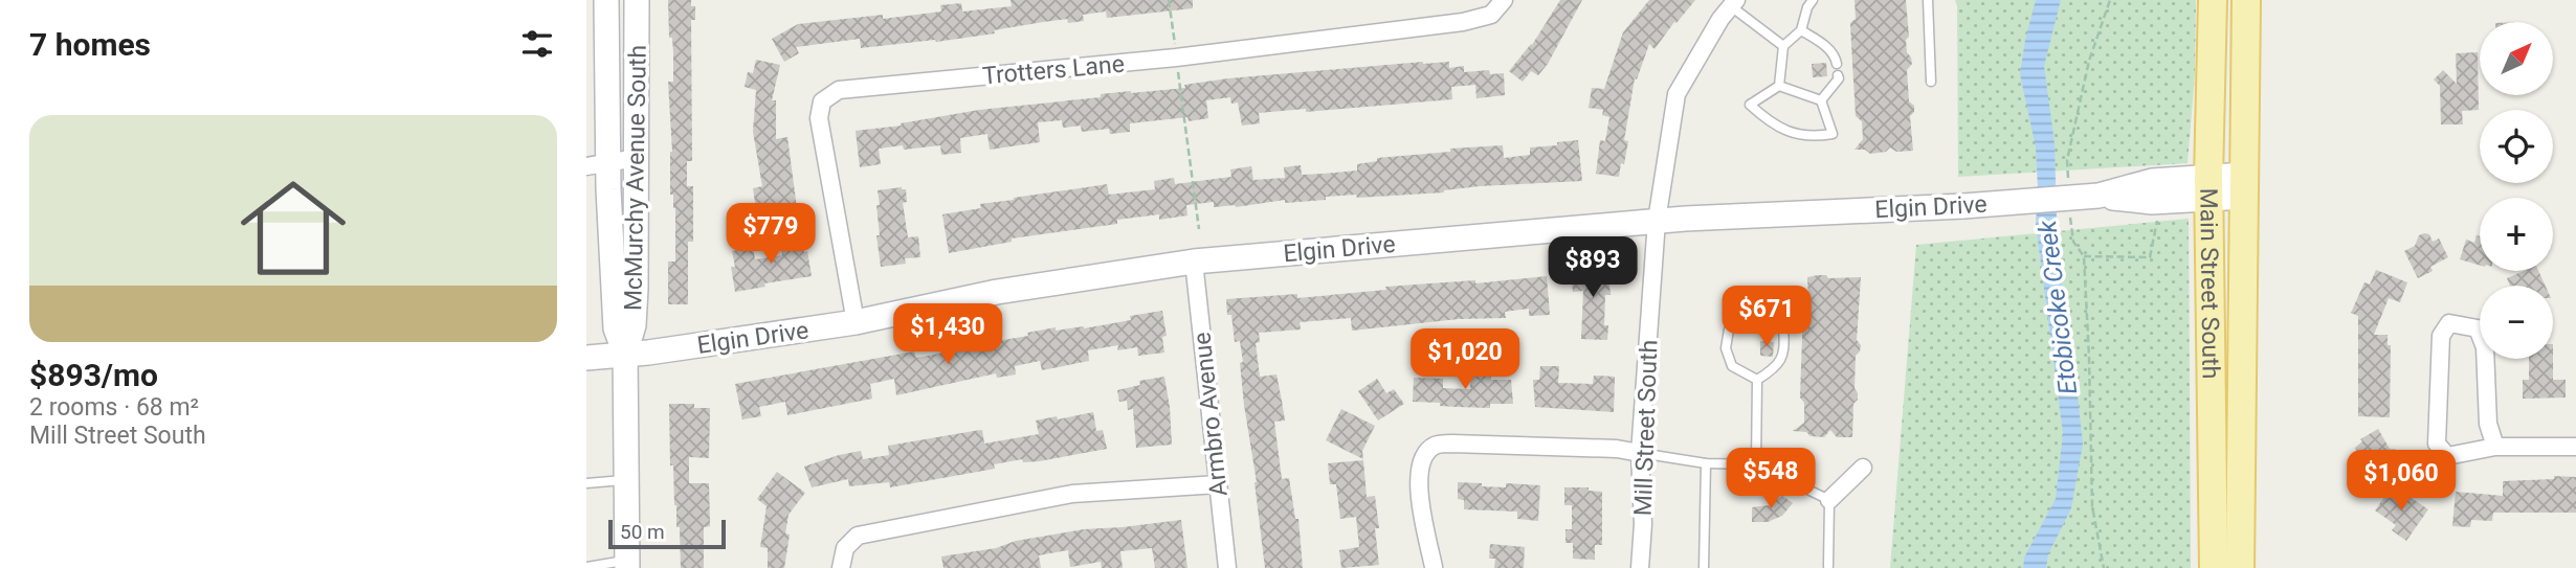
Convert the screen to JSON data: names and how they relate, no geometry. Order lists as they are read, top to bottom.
{
  "streets": {
    "main road": ["Main Street South"],
    "street": [
      "Trotters Lane",
      "McMurchy Avenue South",
      "Elgin Drive",
      "Armbro Avenue",
      "Mill Street South"
    ]
  },
  "crossings": [
    ["Trotters Lane", "Elgin Drive"],
    ["McMurchy Avenue South", "Elgin Drive"],
    ["Elgin Drive", "Main Street South"],
    ["Elgin Drive", "Armbro Avenue"],
    ["Elgin Drive", "Mill Street South"]
  ],
  "water": ["Etobicoke Creek"],
  "scale_bar": "50 m",
  "north": "top right",
  "page": {
    "heading": "7 homes",
    "map_buttons": ["+", "−"],
    "list": [
      {
        "name": "$893/mo",
        "note": "2 rooms · 68 m² · Mill Street South"
      }
    ],
    "price": [
      "$779",
      "$893",
      "$671",
      "$1,430",
      "$1,020",
      "$548",
      "$1,060"
    ],
    "scale": "50 m"
  }
}
